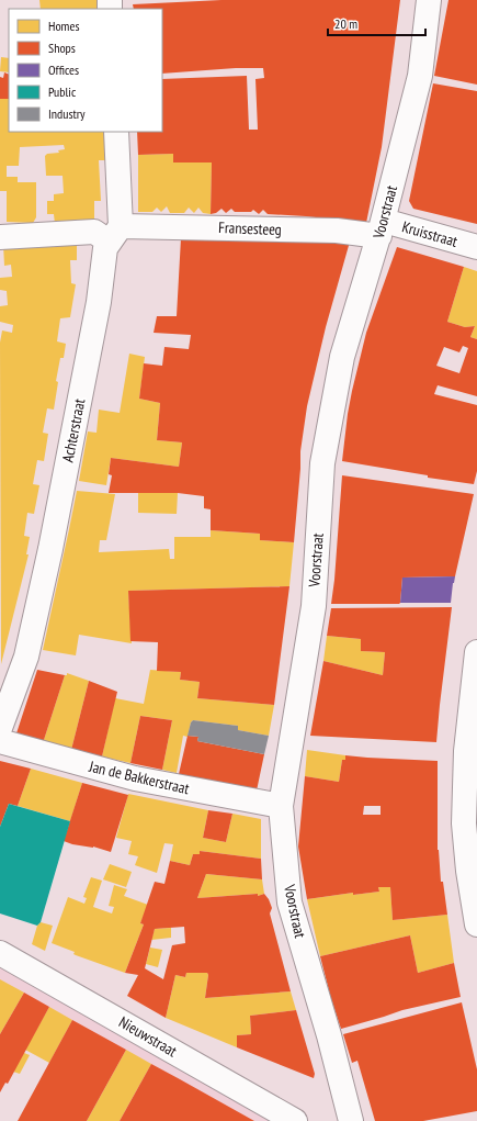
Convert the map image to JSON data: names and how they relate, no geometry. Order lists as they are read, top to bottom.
{
  "streets": {
    "street": [
      "Voorstraat",
      "Fransesteeg",
      "Kruisstraat",
      "Achterstraat",
      "Jan de Bakkerstraat",
      "Nieuwstraat"
    ]
  },
  "crossings": [
    ["Voorstraat", "Fransesteeg"],
    ["Voorstraat", "Kruisstraat"],
    ["Voorstraat", "Jan de Bakkerstraat"],
    ["Fransesteeg", "Kruisstraat"],
    ["Fransesteeg", "Achterstraat"]
  ],
  "legend": [
    "Homes",
    "Shops",
    "Offices",
    "Public",
    "Industry"
  ],
  "scale_bar": "20 m"
}
